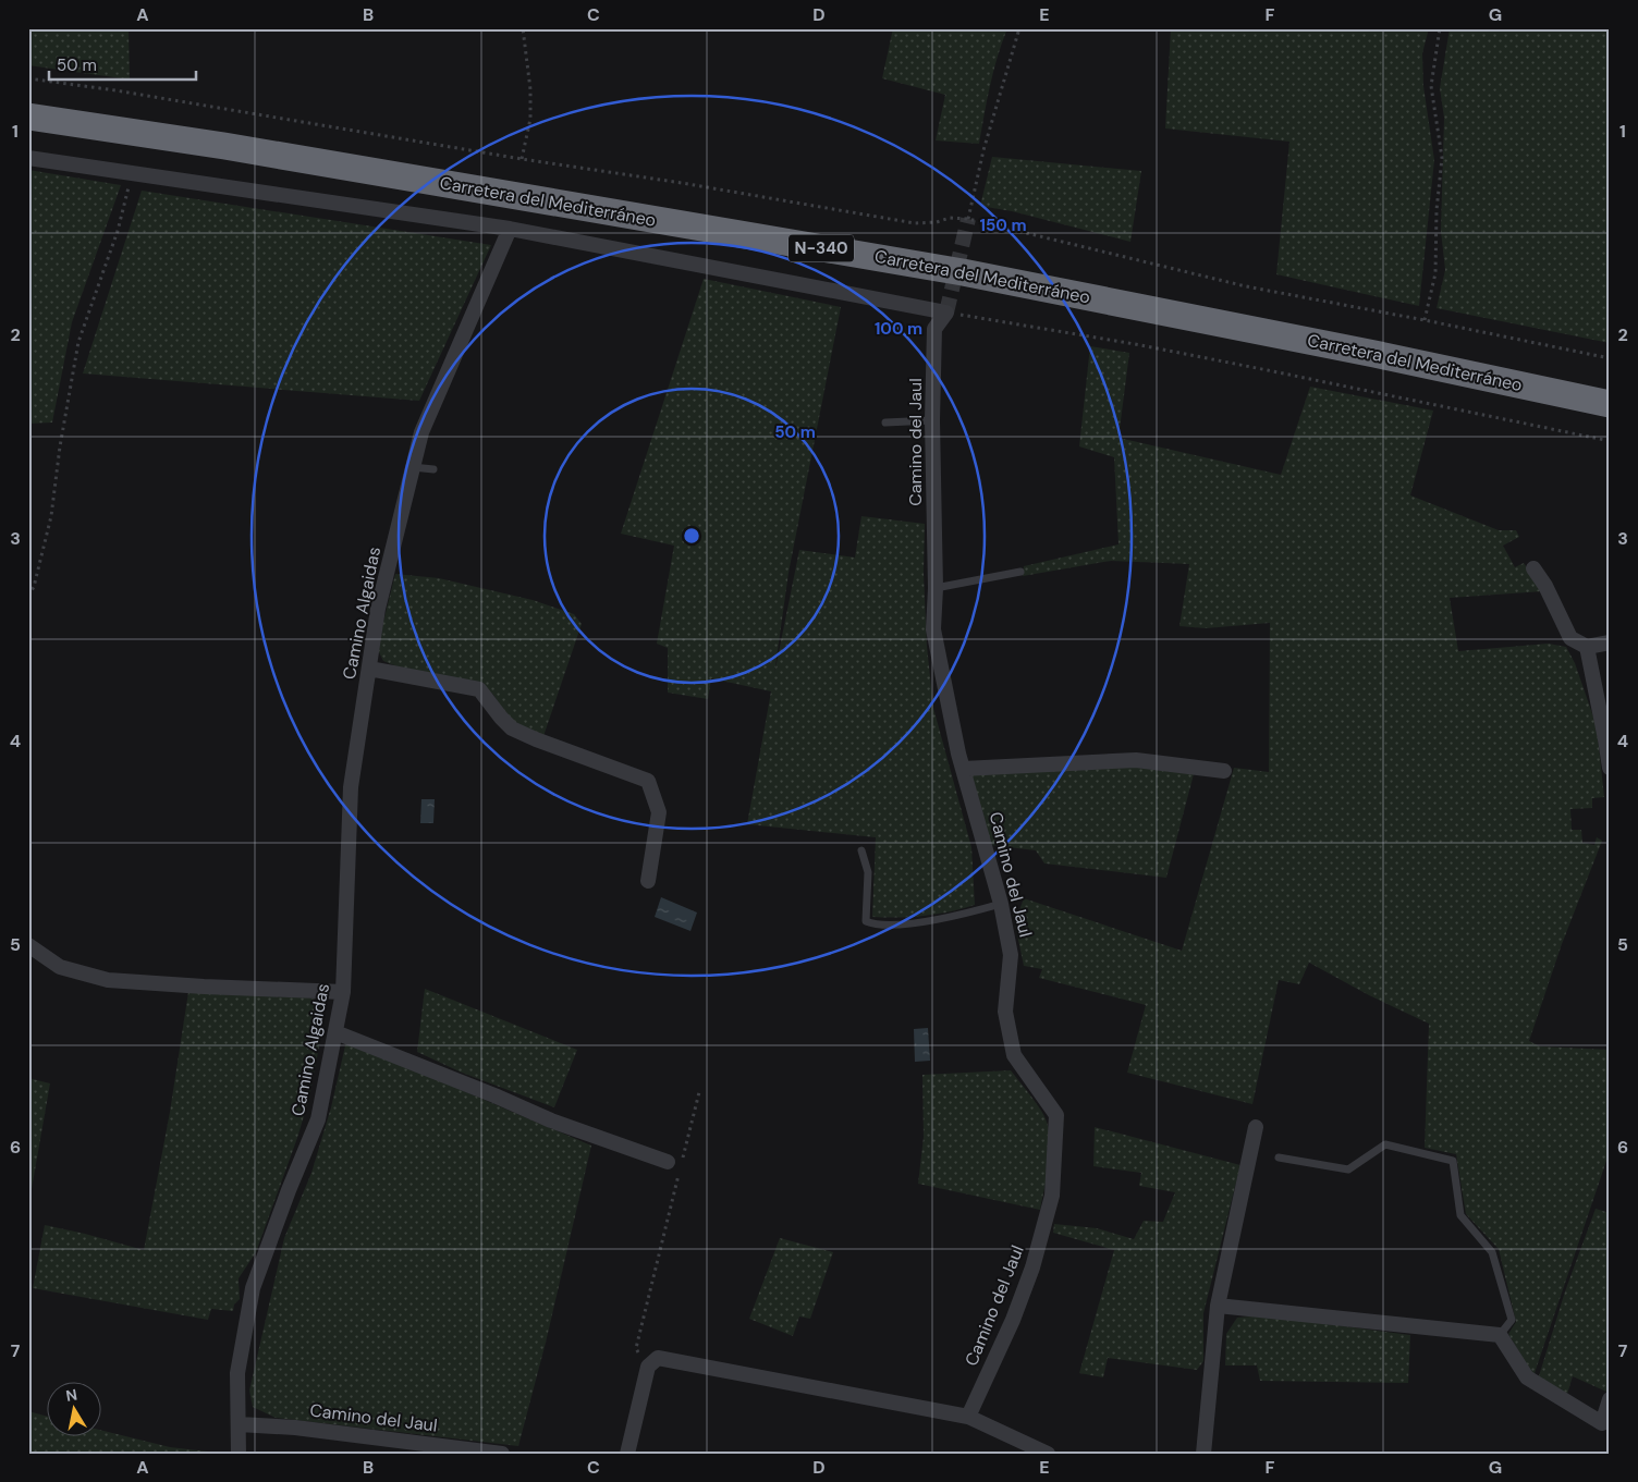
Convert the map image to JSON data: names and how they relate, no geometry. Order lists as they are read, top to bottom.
{
  "streets": {
    "highway": ["Carretera del Mediterráneo", "N-340"],
    "street": ["Camino del Jaul", "Camino Algaidas"]
  },
  "crossings": [
    ["Camino del Jaul", "Camino Algaidas"]
  ],
  "scale_bar": "50 m",
  "north": "top",
  "grid": {
    "columns": [
      "A",
      "B",
      "C",
      "D",
      "E",
      "F",
      "G"
    ],
    "rows": [
      "1",
      "2",
      "3",
      "4",
      "5",
      "6",
      "7"
    ]
  },
  "rings": ["150 m", "100 m", "50 m"]
}
